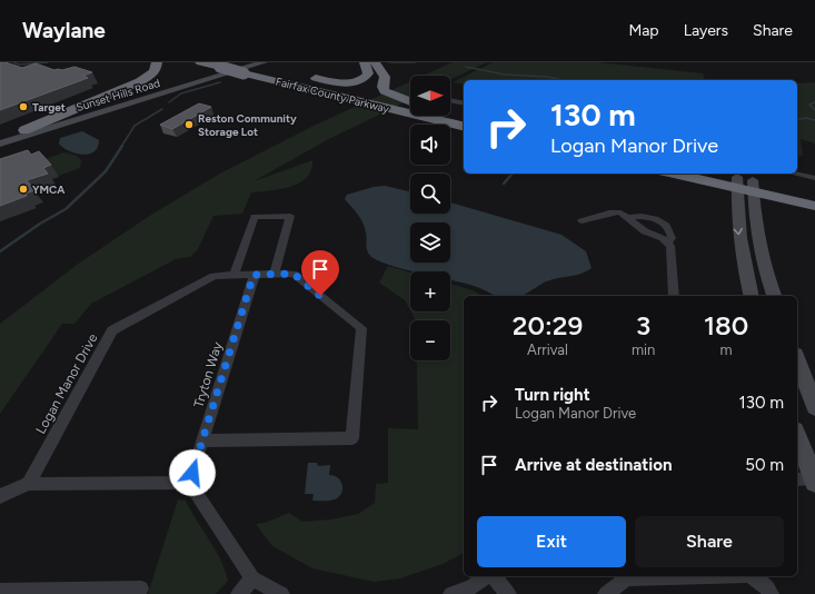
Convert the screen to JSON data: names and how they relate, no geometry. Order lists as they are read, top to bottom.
{
  "streets": {
    "highway": ["Fairfax County Parkway"],
    "main road": ["Sunset Hills Road"],
    "street": ["Tryton Way", "Logan Manor Drive"]
  },
  "crossings": [
    ["Sunset Hills Road", "Fairfax County Parkway"],
    ["Tryton Way", "Logan Manor Drive"]
  ],
  "places": ["Target", "Reston Community Storage Lot", "YMCA"],
  "north": "right",
  "page": {
    "header": "Waylane",
    "nav": ["Map", "Layers", "Share"],
    "map_buttons": ["+", "−"],
    "turn": ["130 m", "Logan Manor Drive"],
    "eta": [
      "20:29",
      "Arrival",
      "3",
      "min",
      "180",
      "m"
    ],
    "list": [
      {
        "name": "Turn right",
        "note": "Logan Manor Drive",
        "value": "130 m"
      },
      {
        "name": "Arrive at destination",
        "value": "50 m"
      }
    ],
    "buttons": ["Exit", "Share"]
  }
}
